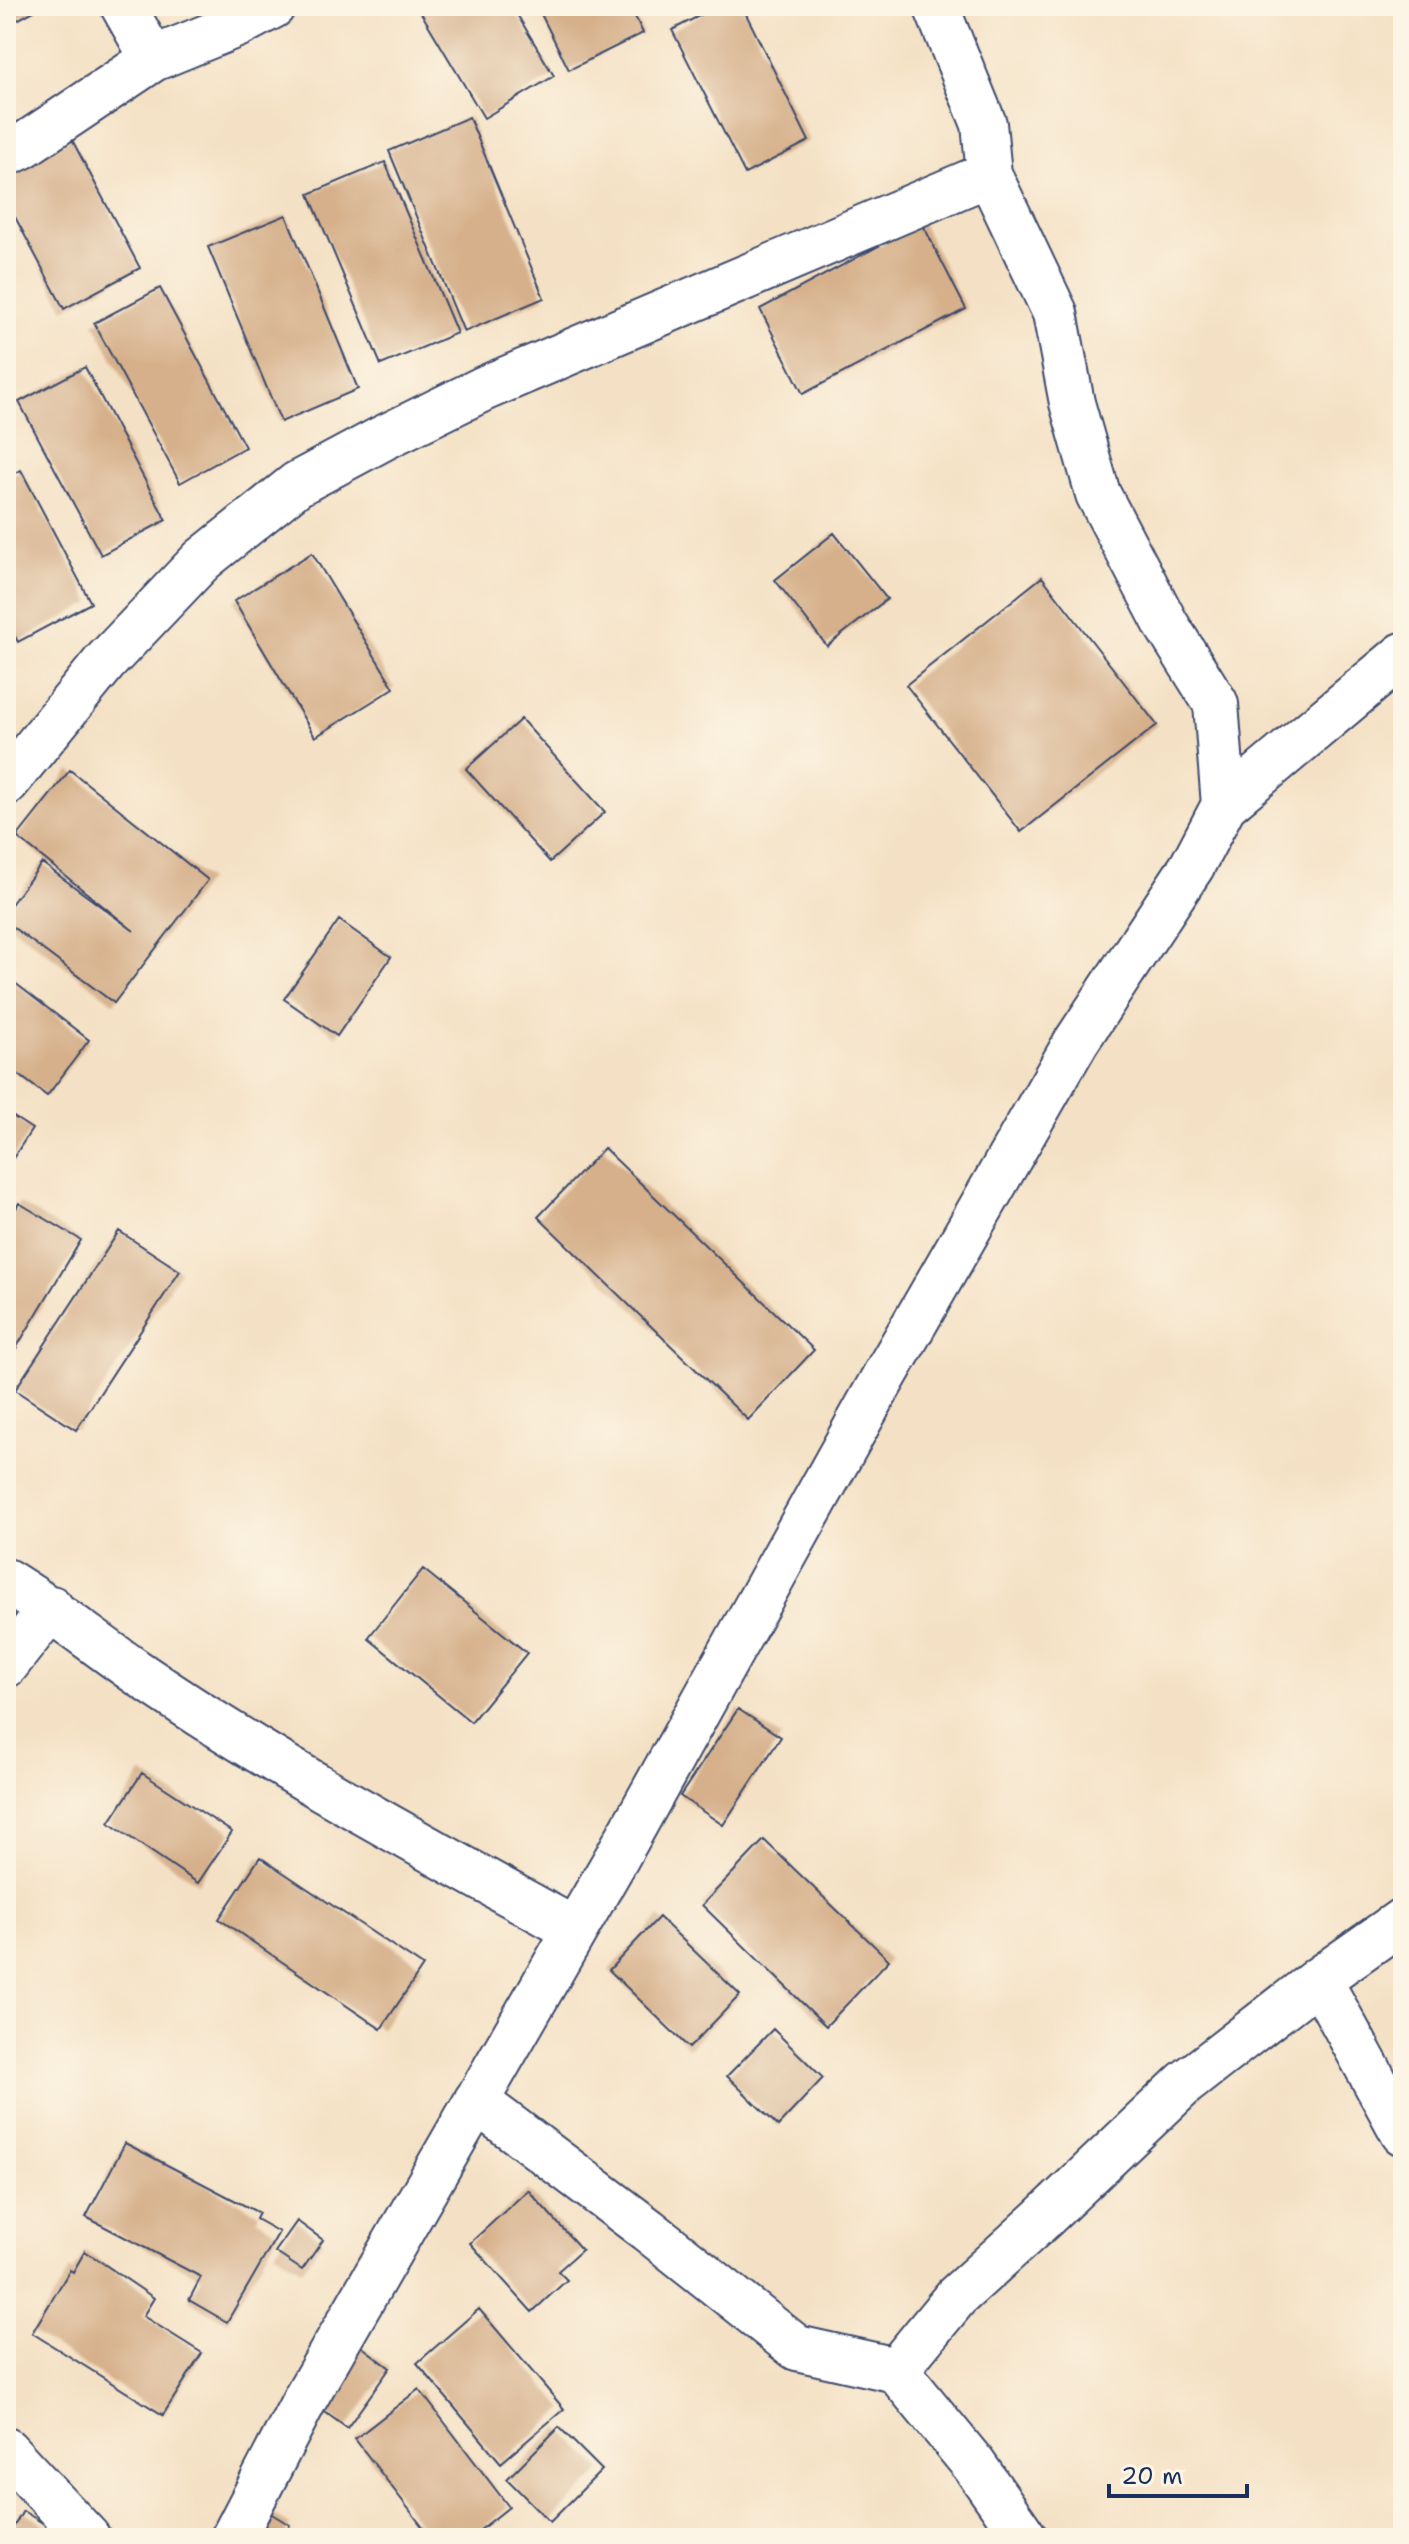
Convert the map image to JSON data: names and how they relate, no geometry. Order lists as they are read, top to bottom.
{
  "scale_bar": "20 m"
}
